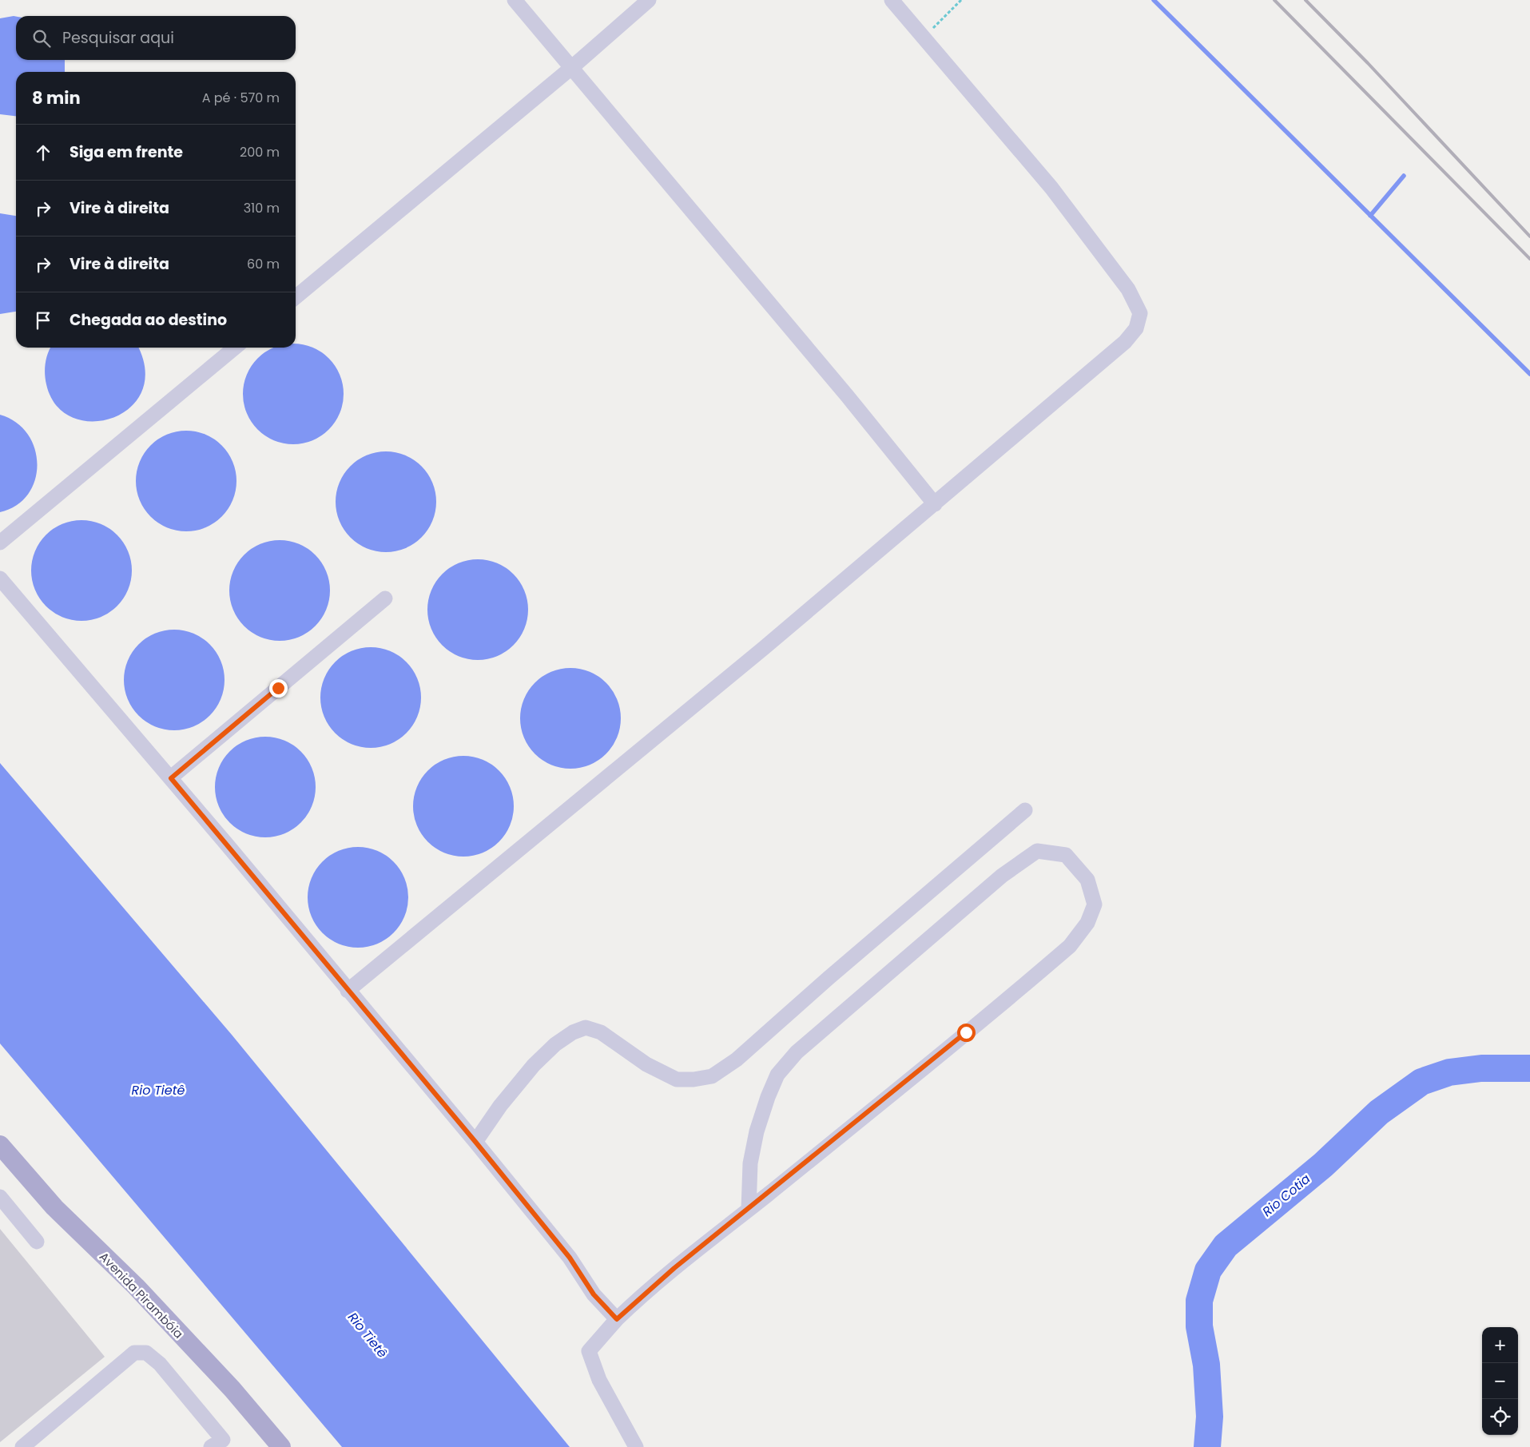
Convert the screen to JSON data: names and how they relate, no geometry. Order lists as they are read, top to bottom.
{
  "streets": {
    "main road": ["Avenida Pirambóia"]
  },
  "water": ["Rio Tietê", "Rio Cotia"],
  "page": {
    "search": "Pesquisar aqui",
    "heading": ["8 min", "A pé · 570 m"],
    "list": [
      ["Siga em frente", "200 m"],
      ["Vire à direita", "310 m"],
      ["Vire à direita", "60 m"],
      "Chegada ao destino"
    ],
    "map_buttons": ["+", "−"]
  }
}
